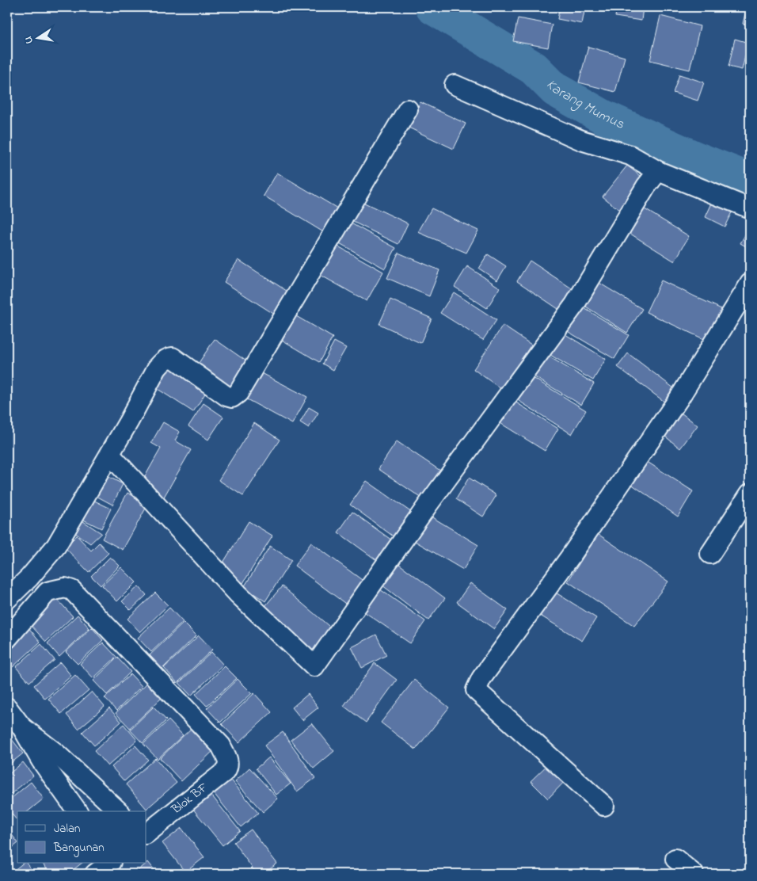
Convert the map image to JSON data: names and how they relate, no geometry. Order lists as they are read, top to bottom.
{
  "streets": {
    "street": ["Blok BF"]
  },
  "water": ["Karang Mumus"],
  "legend": ["Jalan", "Bangunan"],
  "north": "left"
}
